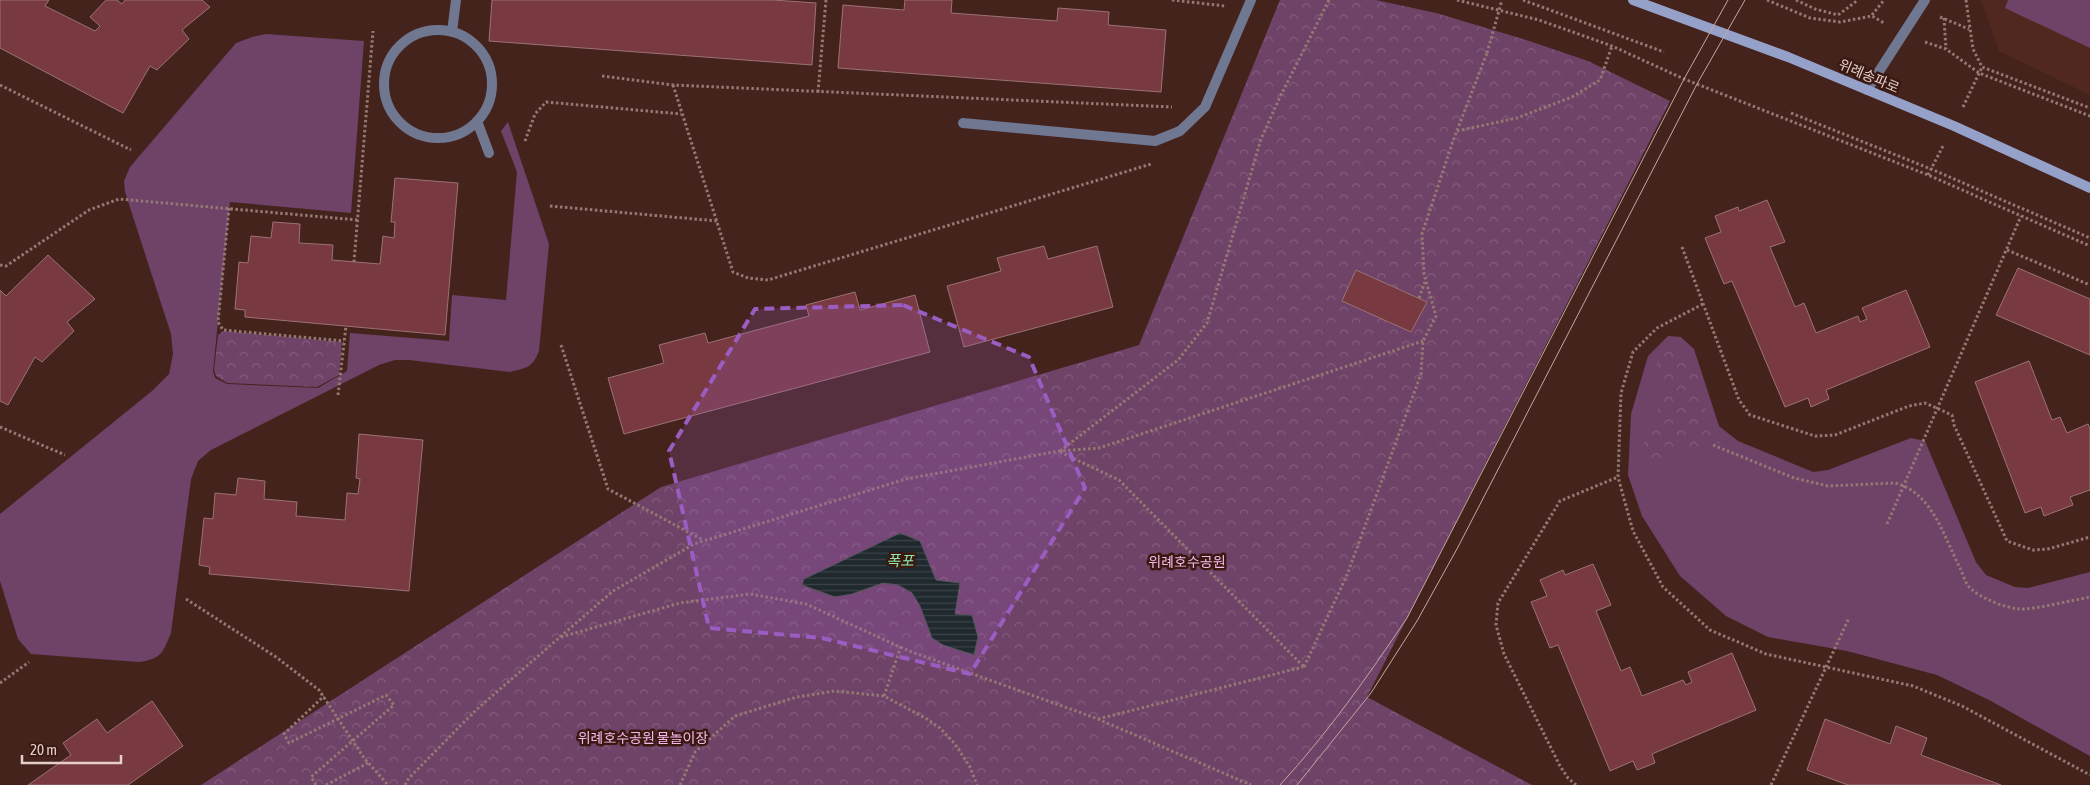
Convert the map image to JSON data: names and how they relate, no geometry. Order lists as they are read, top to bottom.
{
  "streets": {
    "main road": ["위례송파로"]
  },
  "water": ["폭포"],
  "parks": ["위례호수공원", "위례호수공원 물놀이장"],
  "scale_bar": "20 m"
}
